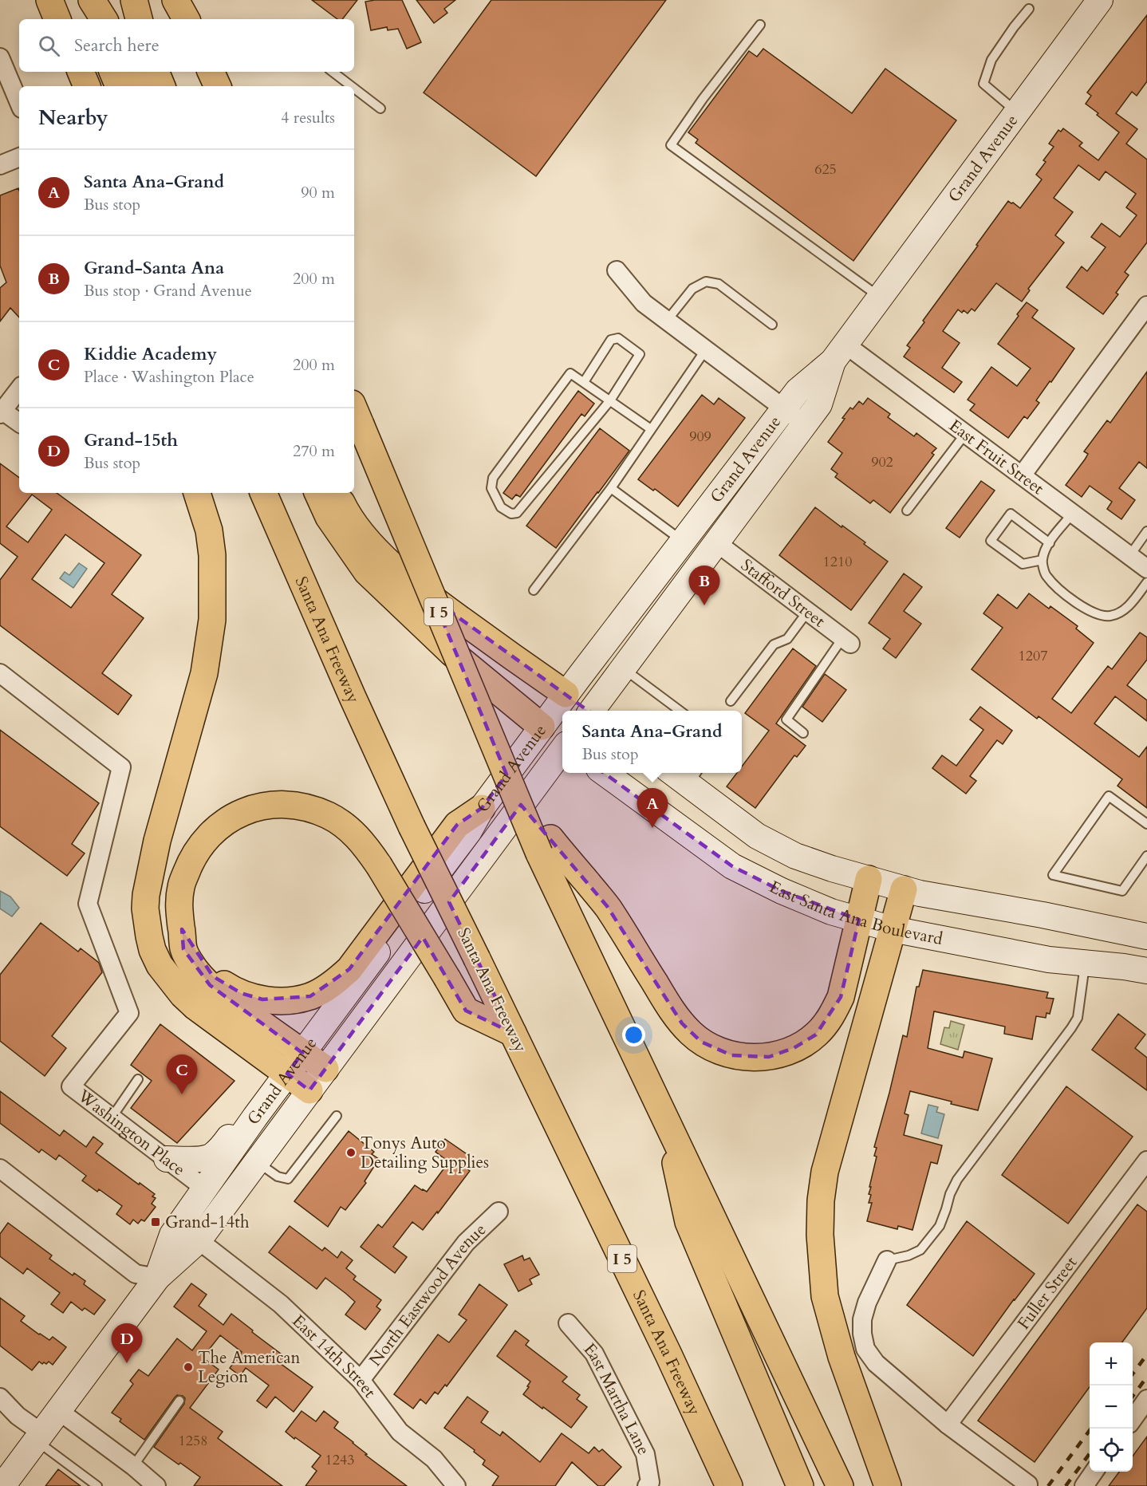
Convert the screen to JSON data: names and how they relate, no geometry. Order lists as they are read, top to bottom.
{
  "streets": {
    "highway": ["I 5", "Santa Ana Freeway"],
    "main road": ["Grand Avenue", "East Santa Ana Boulevard"],
    "street": [
      "East Fruit Street",
      "Stafford Street",
      "Washington Place",
      "Fuller Street",
      "North Eastwood Avenue",
      "East 14th Street",
      "East Martha Lane"
    ]
  },
  "crossings": [
    ["Grand Avenue", "East Fruit Street"],
    ["Grand Avenue", "Stafford Street"],
    ["Grand Avenue", "Washington Place"],
    ["Grand Avenue", "East 14th Street"],
    ["North Eastwood Avenue", "East 14th Street"]
  ],
  "places": {
    "other": ["Tonys Auto Detailing Supplies", "The American Legion"],
    "transit": ["Grand-14th"]
  },
  "house_numbers": [
    "625",
    "909",
    "902",
    "1210",
    "1207",
    "1258",
    "1243"
  ],
  "page": {
    "search": "Search here",
    "heading": ["Nearby", "4 results"],
    "list": [
      {
        "mark": "A",
        "name": "Santa Ana-Grand",
        "note": "Bus stop",
        "value": "90 m"
      },
      {
        "mark": "B",
        "name": "Grand-Santa Ana",
        "note": "Bus stop · Grand Avenue",
        "value": "200 m"
      },
      {
        "mark": "C",
        "name": "Kiddie Academy",
        "note": "Place · Washington Place",
        "value": "200 m"
      },
      {
        "mark": "D",
        "name": "Grand-15th",
        "note": "Bus stop",
        "value": "270 m"
      }
    ],
    "pins": [
      "B",
      "A",
      "C",
      "D"
    ],
    "popup": ["Santa Ana-Grand", "Bus stop"],
    "map_buttons": ["+", "−"]
  }
}
